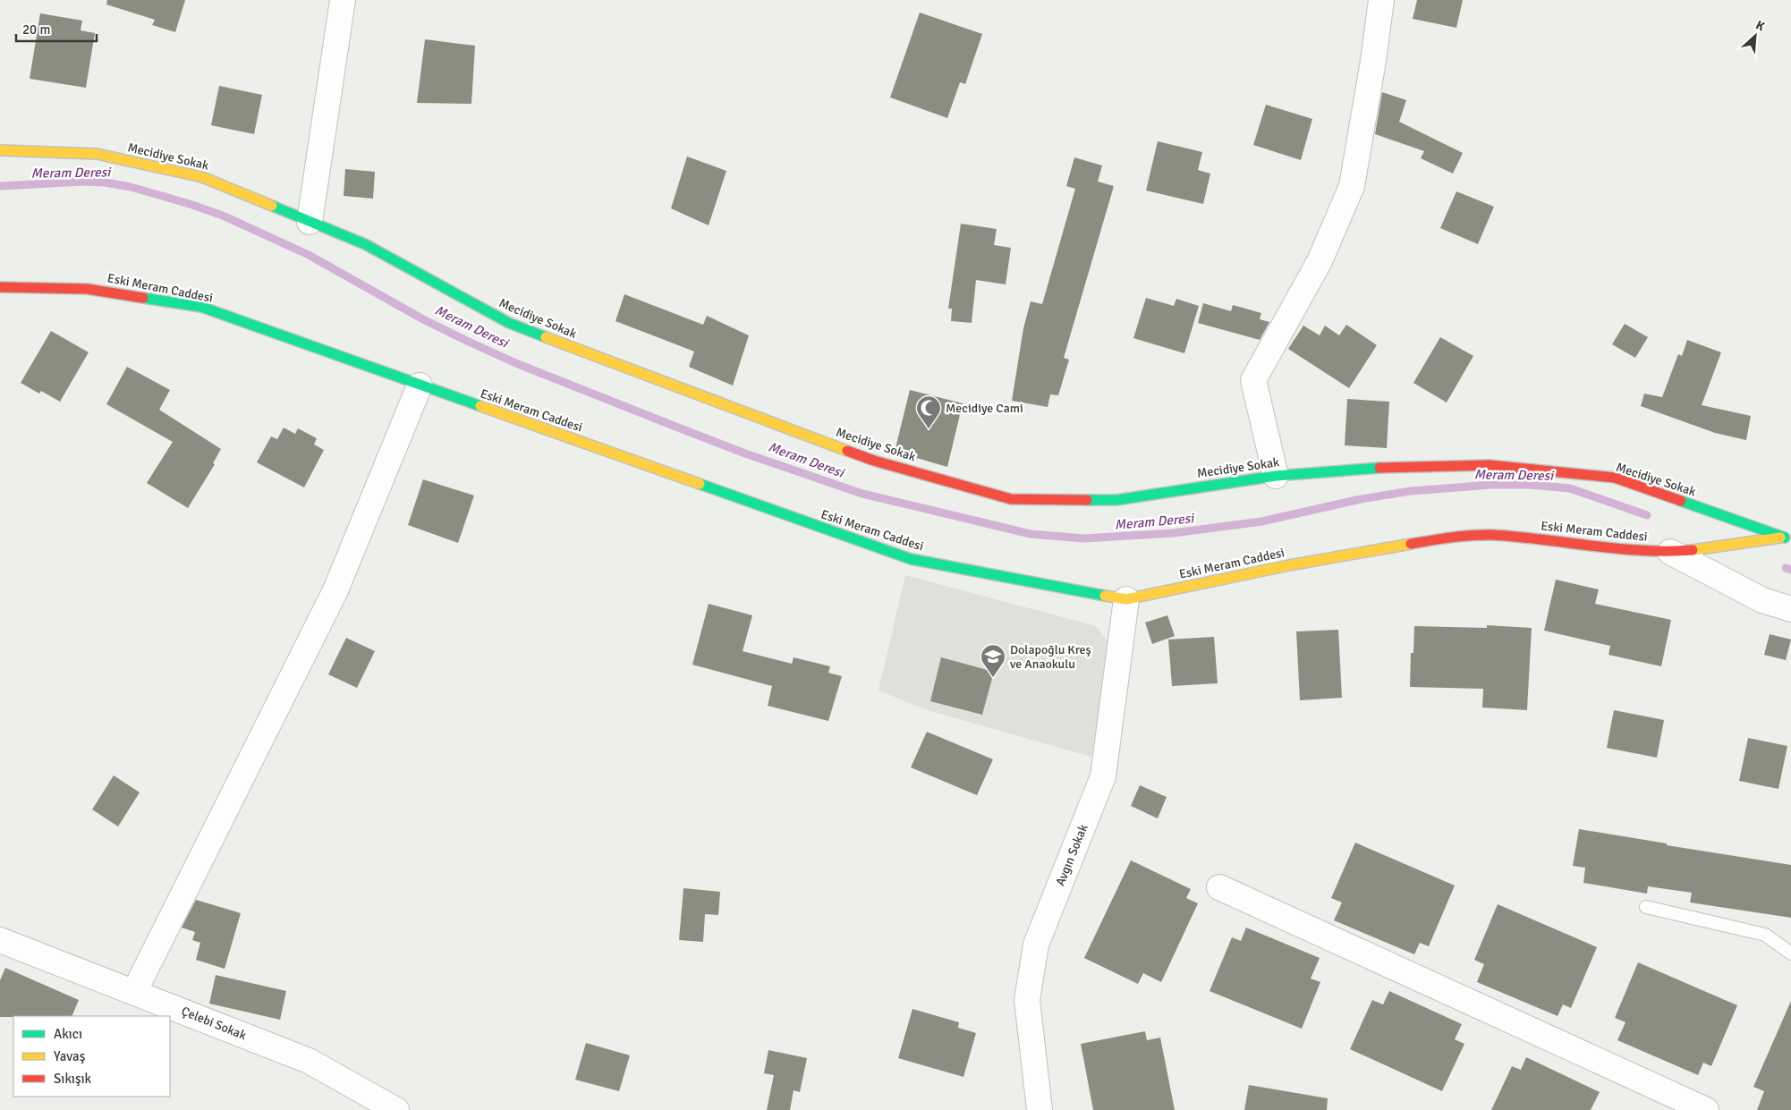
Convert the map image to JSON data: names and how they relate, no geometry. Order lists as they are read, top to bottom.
{
  "streets": {
    "street": [
      "Mecidiye Sokak",
      "Eski Meram Caddesi",
      "Avgın Sokak",
      "Çelebi Sokak"
    ]
  },
  "crossings": [
    ["Mecidiye Sokak", "Eski Meram Caddesi"],
    ["Eski Meram Caddesi", "Avgın Sokak"]
  ],
  "water": ["Meram Deresi"],
  "places": {
    "mosque": ["Mecidiye Cami"],
    "school or university": ["Dolapoğlu Kreş ve Anaokulu"]
  },
  "legend": ["Akıcı", "Yavaş", "Sıkışık"],
  "scale_bar": "20 m",
  "north": "top right"
}
